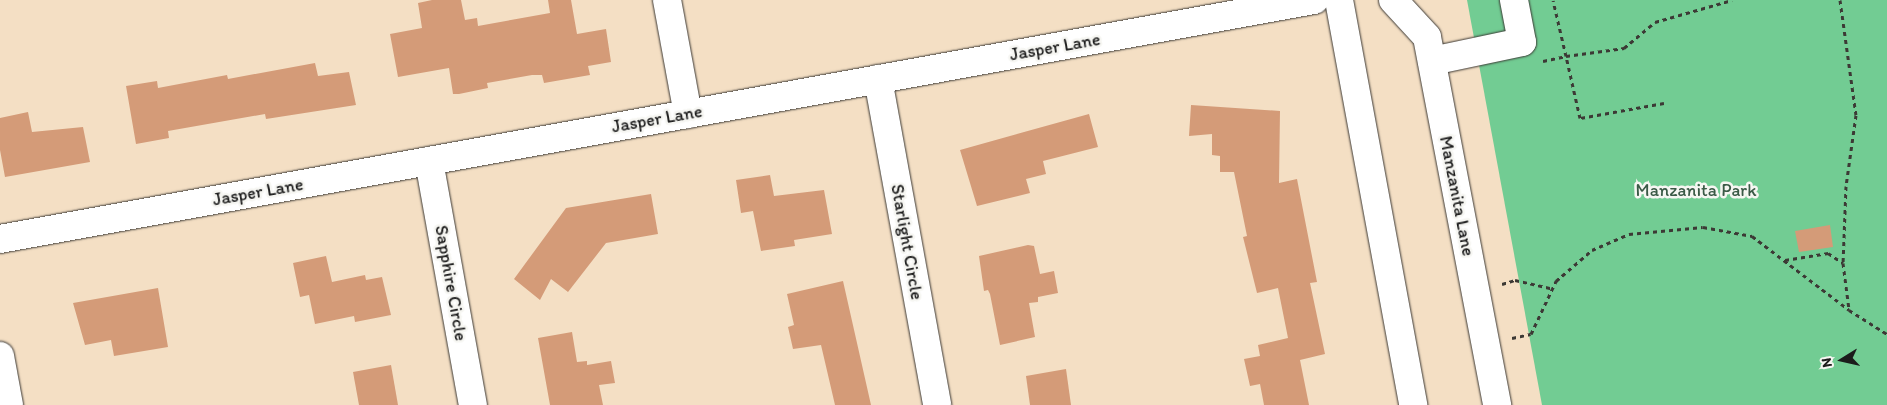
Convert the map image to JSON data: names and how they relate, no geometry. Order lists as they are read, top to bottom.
{
  "streets": {
    "street": [
      "Jasper Lane",
      "Manzanita Lane",
      "Starlight Circle",
      "Sapphire Circle"
    ]
  },
  "crossings": [
    ["Jasper Lane", "Starlight Circle"],
    ["Jasper Lane", "Sapphire Circle"]
  ],
  "parks": ["Manzanita Park"],
  "north": "left"
}
